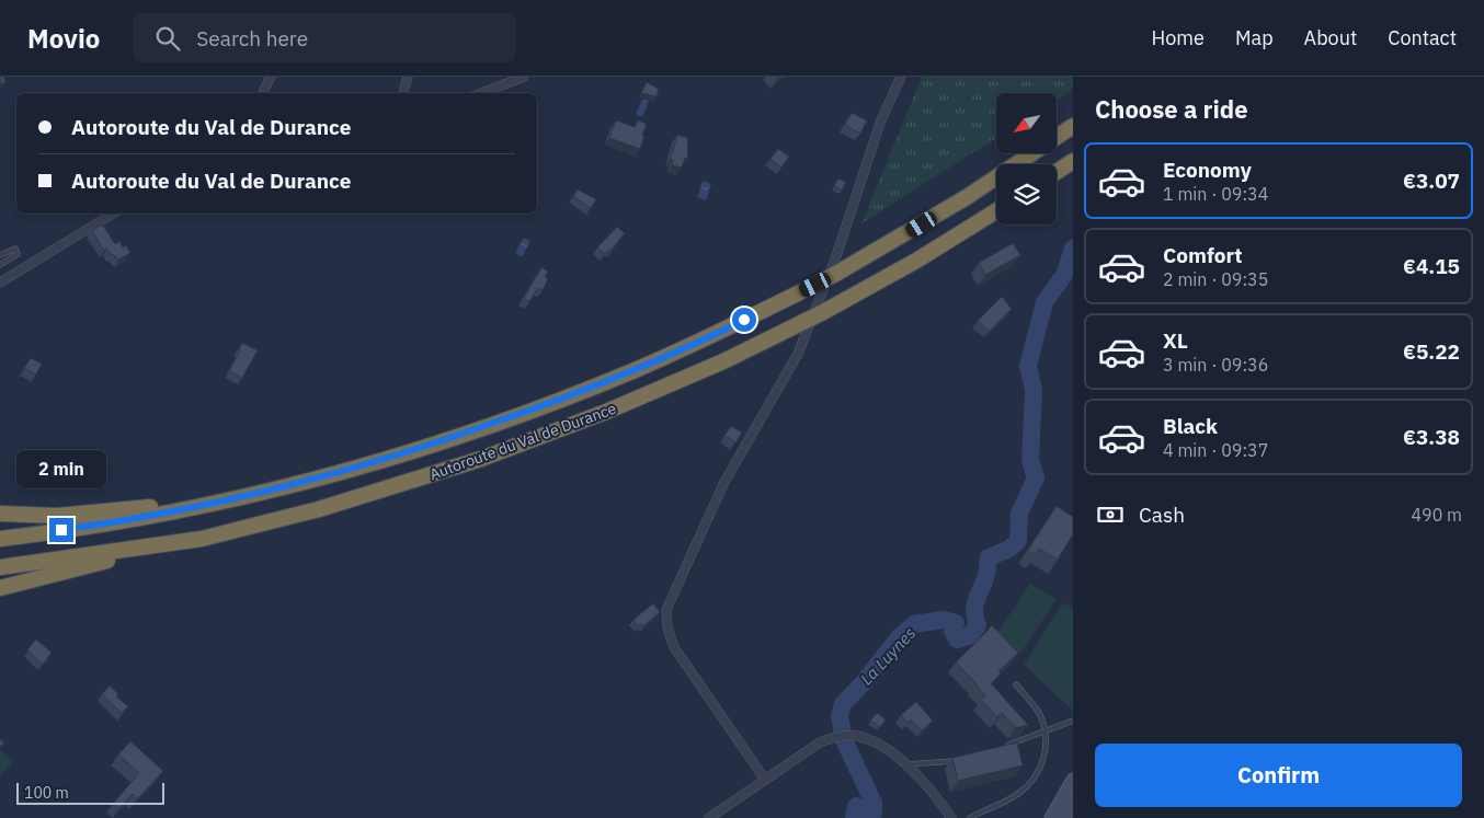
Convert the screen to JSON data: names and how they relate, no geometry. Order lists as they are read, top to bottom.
{
  "streets": {
    "highway": ["Autoroute du Val de Durance"]
  },
  "water": ["La Luynes"],
  "scale_bar": "100 m",
  "north": "bottom left",
  "page": {
    "header": "Movio",
    "search": "Search here",
    "nav": [
      "Home",
      "Map",
      "About",
      "Contact"
    ],
    "heading": "Choose a ride",
    "banner": ["Autoroute du Val de Durance", "Autoroute du Val de Durance"],
    "list": [
      {
        "name": "Economy",
        "note": "1 min · 09:34",
        "value": "€3.07"
      },
      {
        "name": "Comfort",
        "note": "2 min · 09:35",
        "value": "€4.15"
      },
      {
        "name": "XL",
        "note": "3 min · 09:36",
        "value": "€5.22"
      },
      {
        "name": "Black",
        "note": "4 min · 09:37",
        "value": "€3.38"
      }
    ],
    "bubble": "2 min",
    "pay": ["Cash", "490 m"],
    "buttons": "Confirm",
    "scale": "100 m"
  }
}
